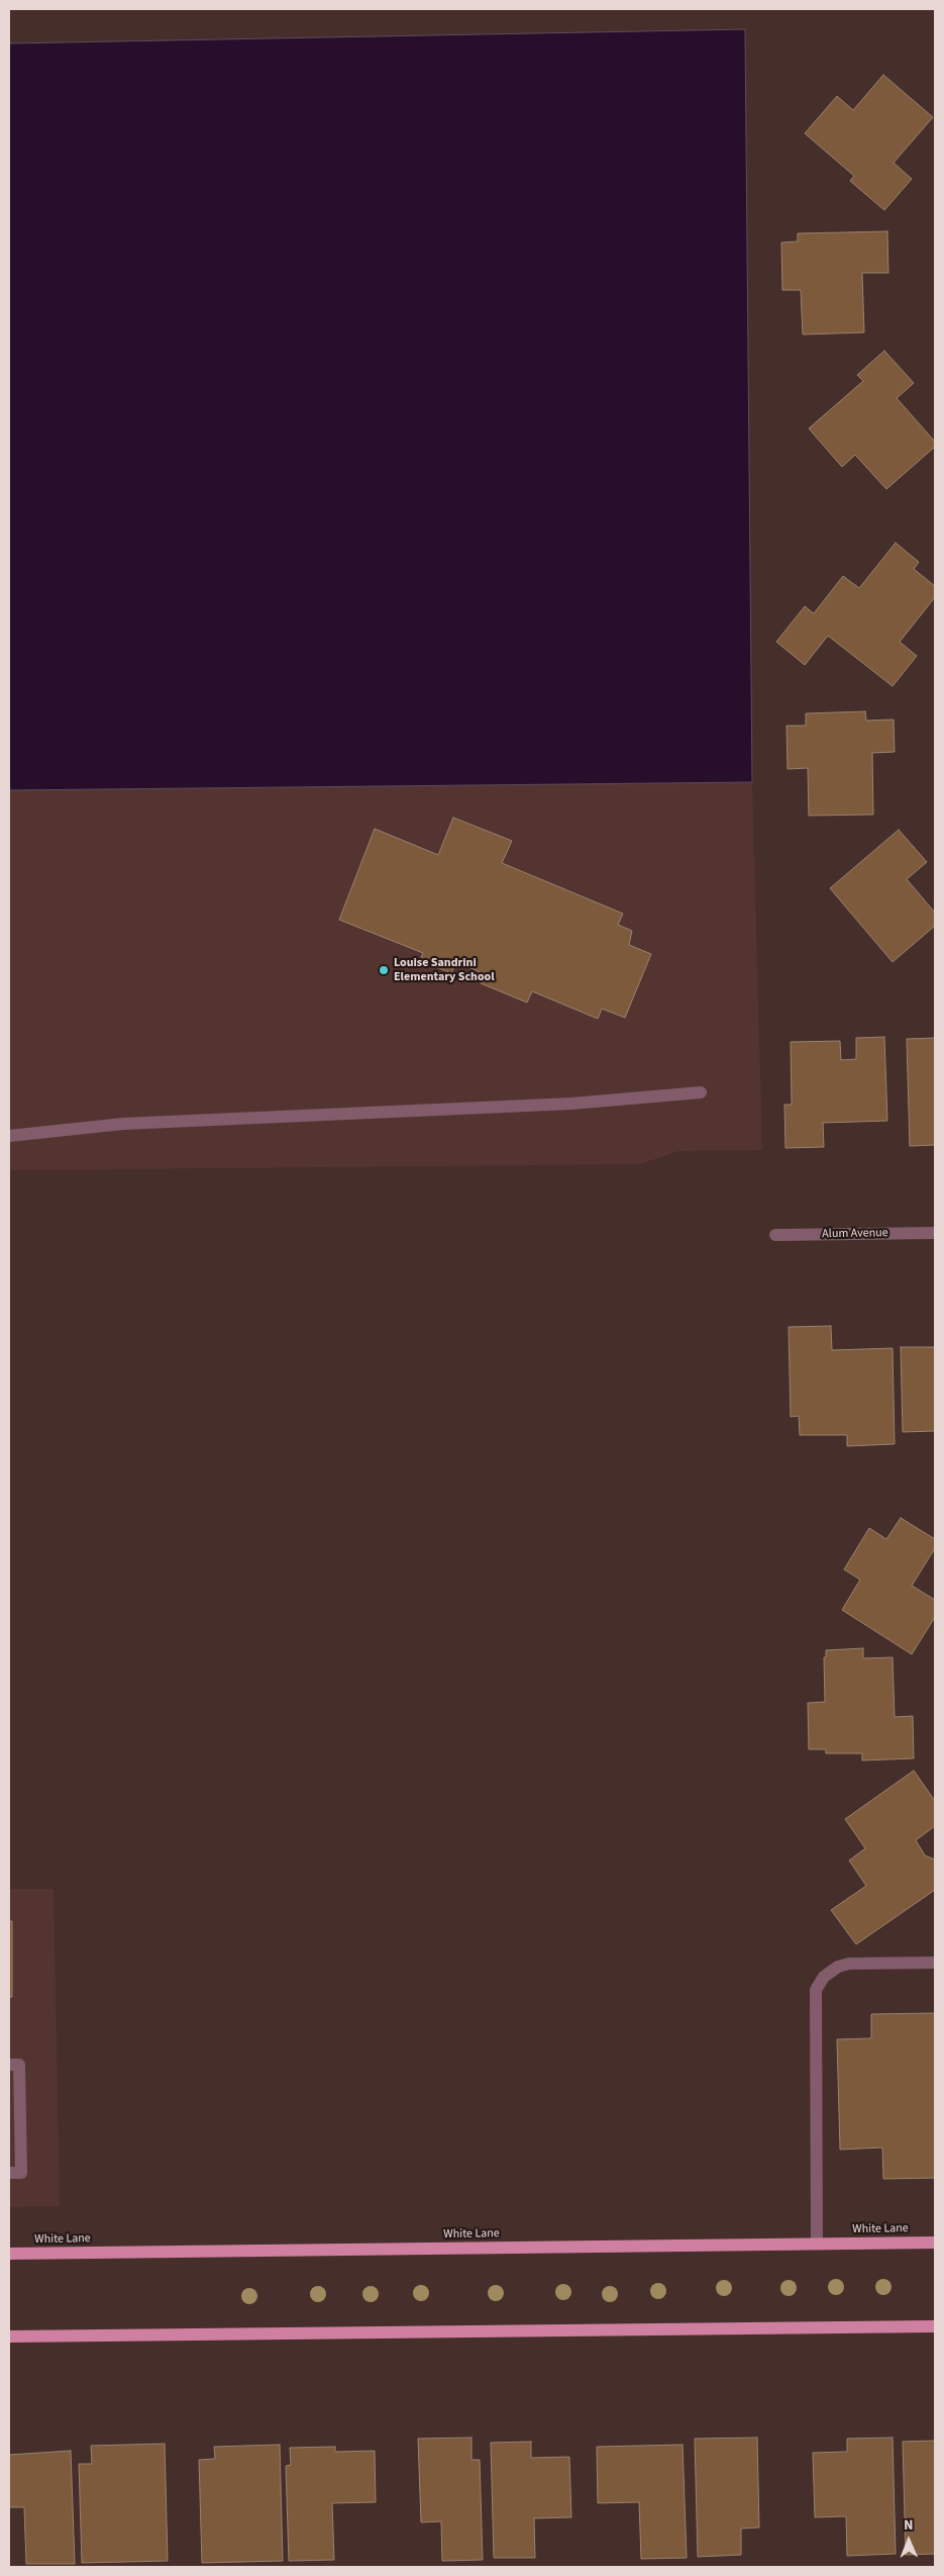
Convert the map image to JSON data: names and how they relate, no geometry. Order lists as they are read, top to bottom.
{
  "streets": {
    "main road": ["White Lane"],
    "street": ["Alum Avenue"]
  },
  "places": ["Louise Sandrini Elementary School"],
  "north": "top"
}
